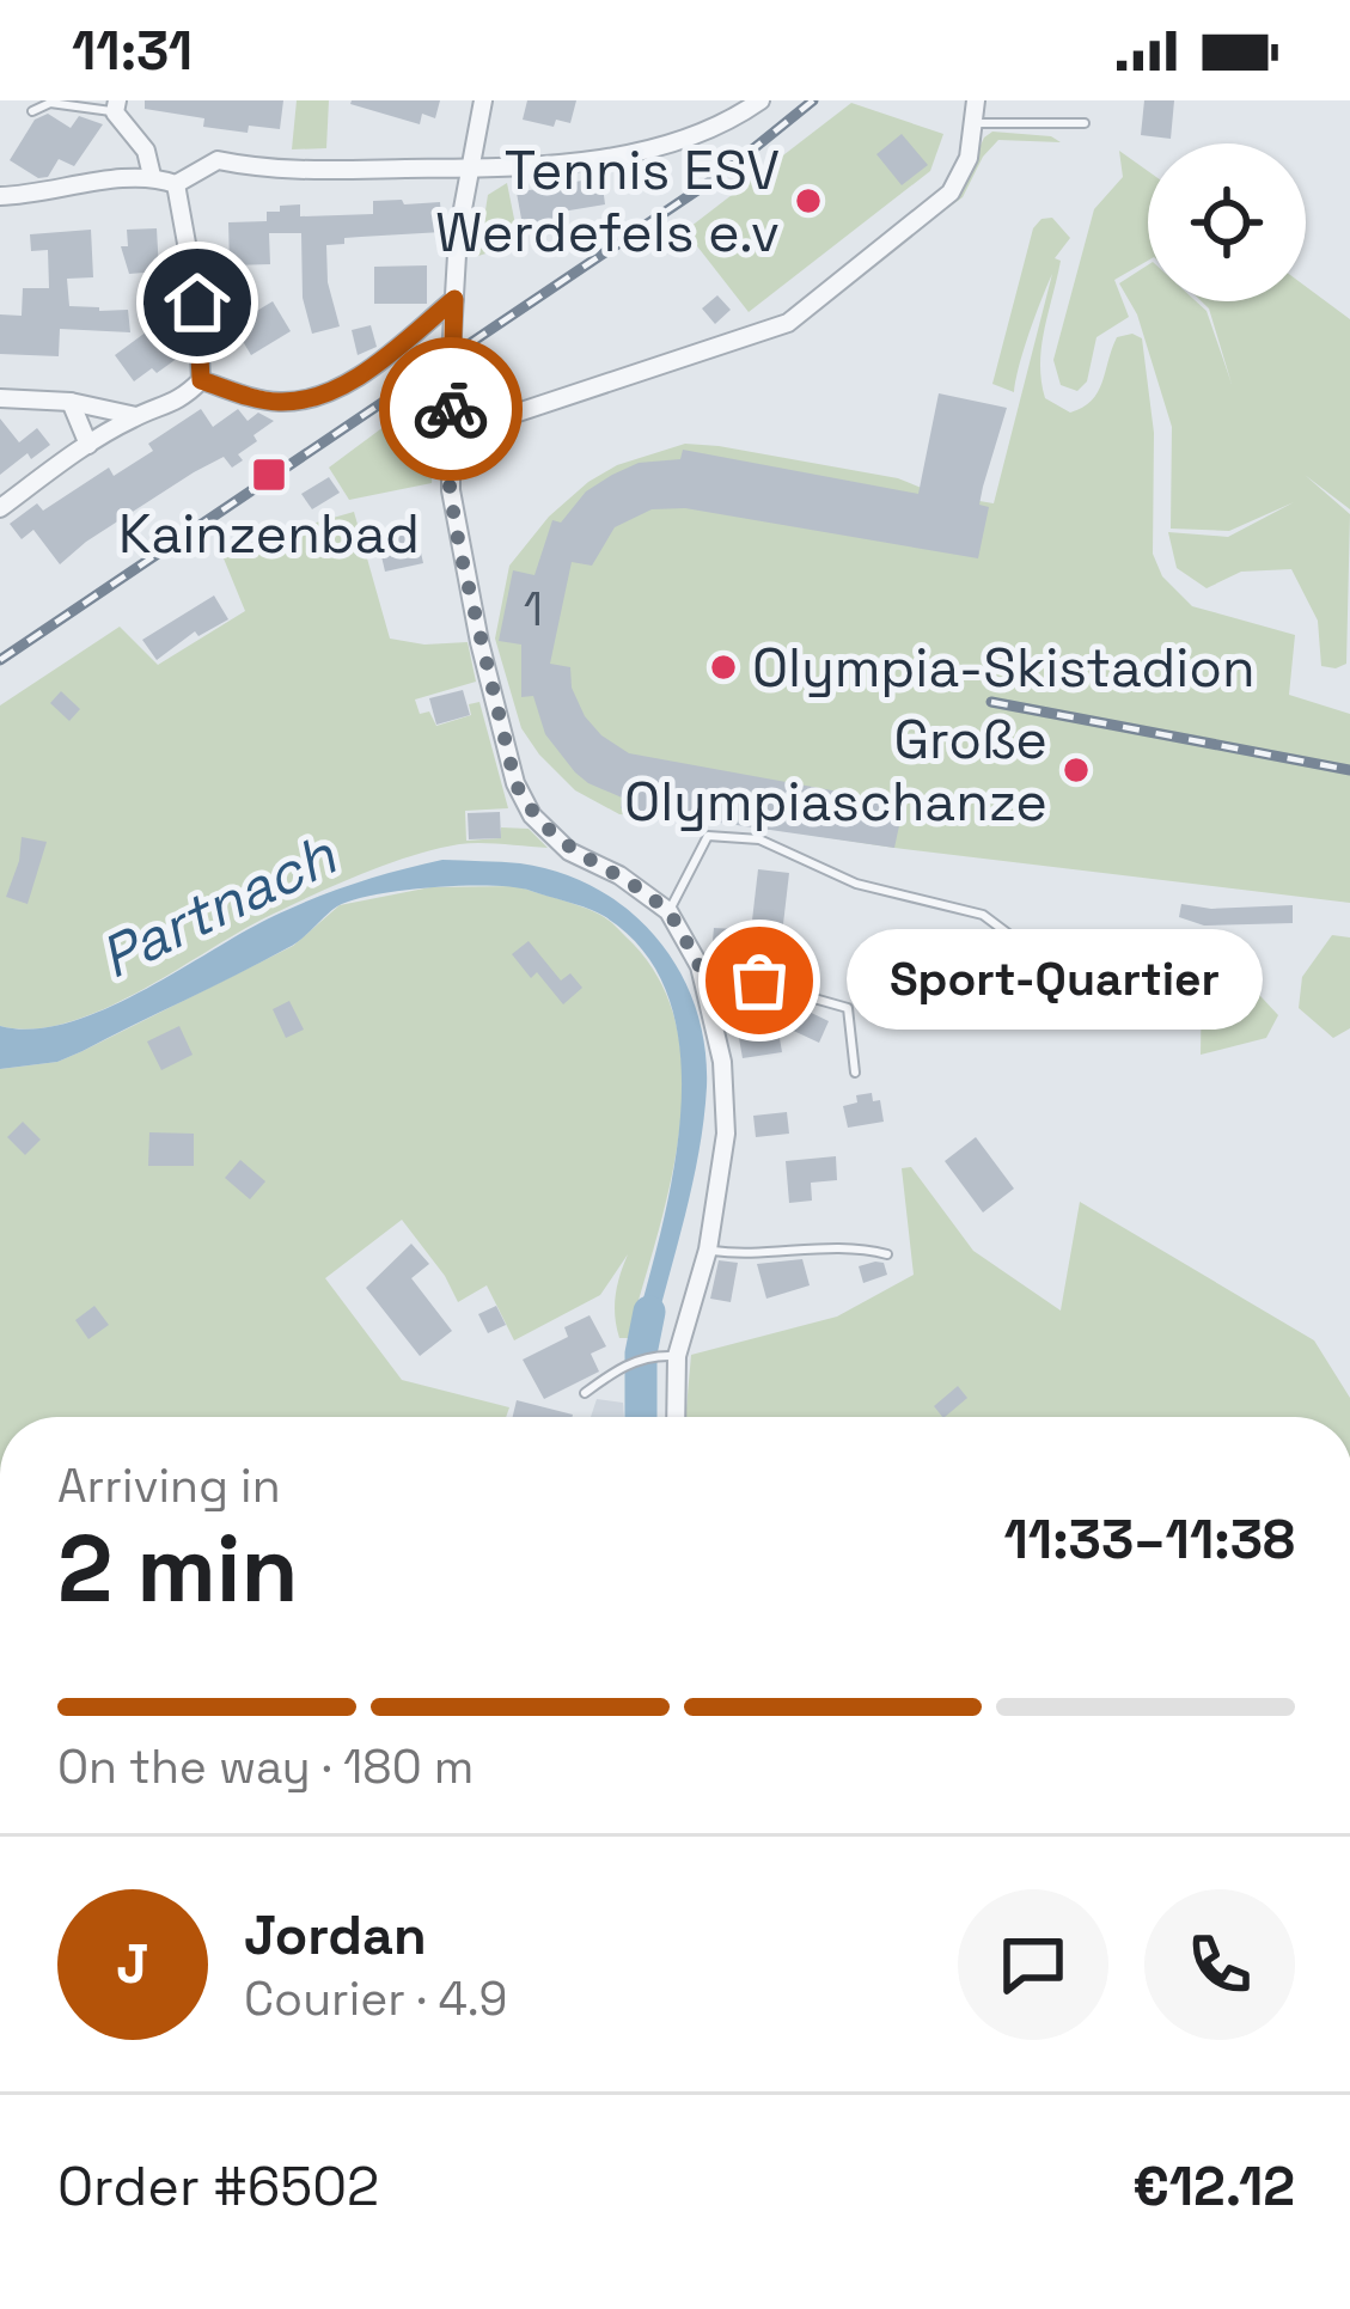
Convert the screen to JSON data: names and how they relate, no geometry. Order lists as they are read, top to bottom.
{
  "water": ["Partnach"],
  "places": {
    "other": [
      "Tennis ESV Werdefels e.v",
      "Olympia-Skistadion",
      "Große Olympiaschanze",
      "Sport-Quartier"
    ],
    "transit": ["Kainzenbad"]
  },
  "house_numbers": ["1"],
  "page": {
    "status": "11:31",
    "bubble": "Sport-Quartier",
    "heading": ["2 min", "Arriving in", "11:33–11:38"],
    "panel": [
      "Jordan",
      "Courier · 4.9",
      "Order #6502",
      "€12.12"
    ],
    "bar": "On the way · 180 m",
    "round": "J"
  }
}
